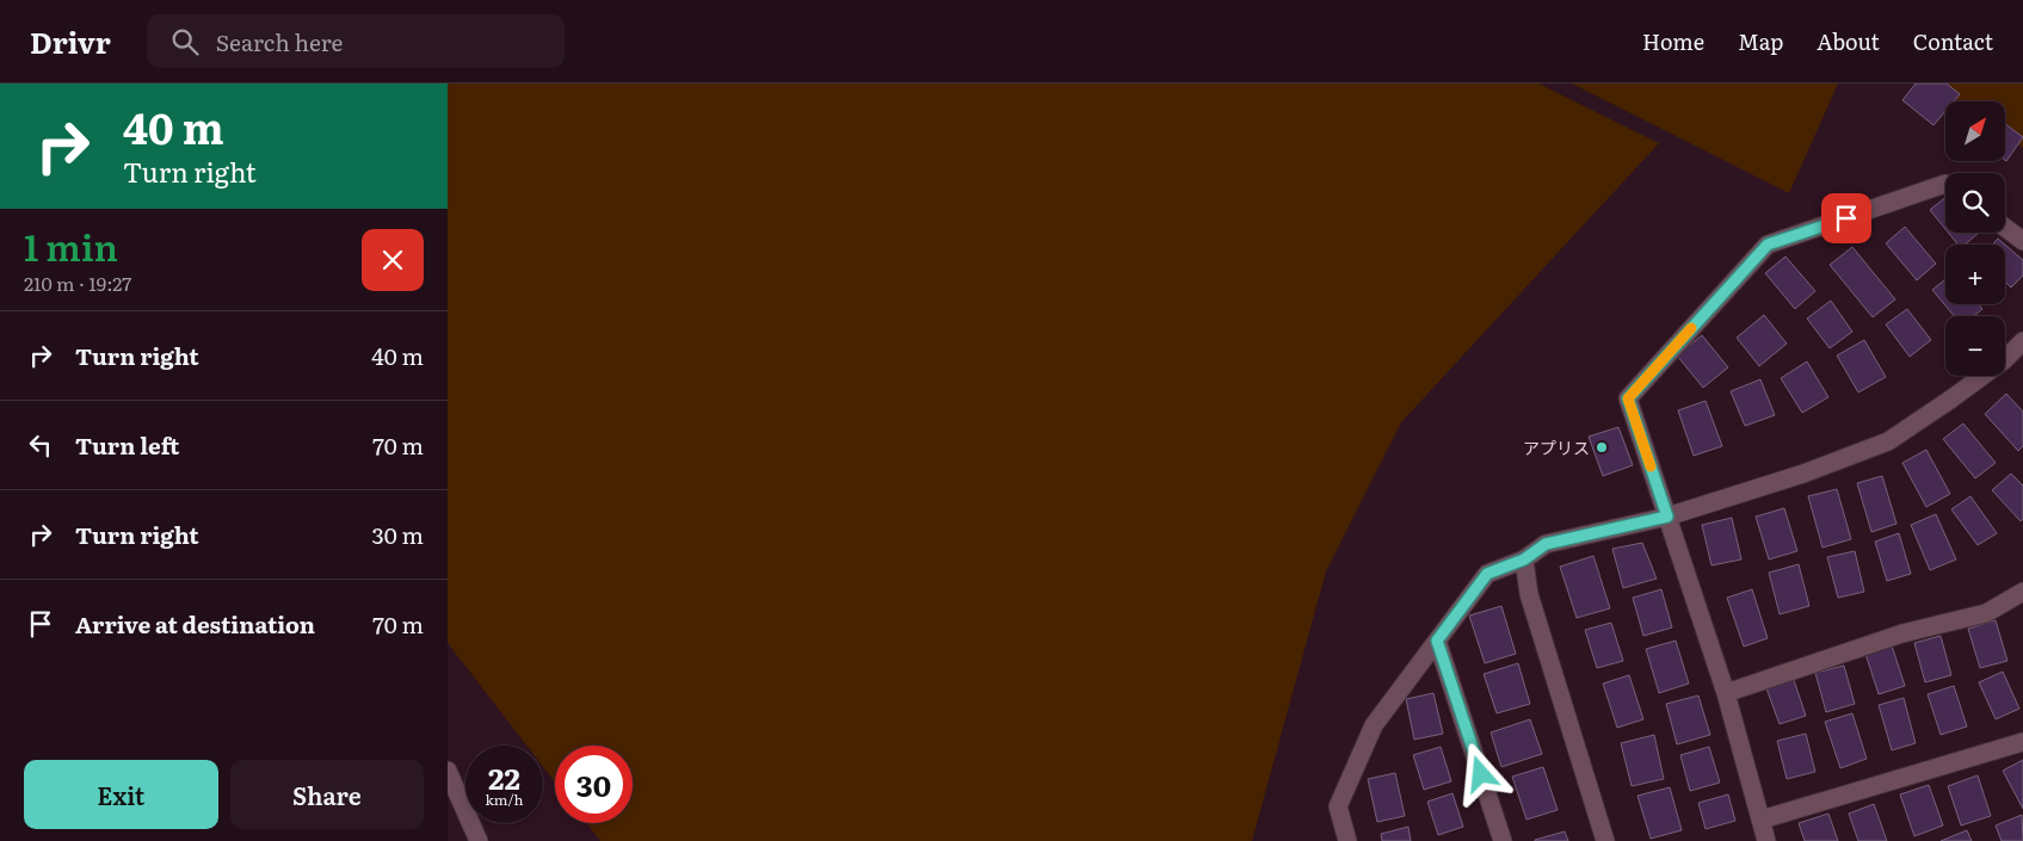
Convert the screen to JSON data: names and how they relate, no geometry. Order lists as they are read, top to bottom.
{
  "places": ["アプリス"],
  "north": "top right",
  "page": {
    "header": "Drivr",
    "search": "Search here",
    "nav": [
      "Home",
      "Map",
      "About",
      "Contact"
    ],
    "turn": ["40 m", "Turn right"],
    "map_buttons": ["+", "−"],
    "heading": ["1 min", "210 m · 19:27"],
    "list": [
      {
        "name": "Turn right",
        "value": "40 m"
      },
      {
        "name": "Turn left",
        "value": "70 m"
      },
      {
        "name": "Turn right",
        "value": "30 m"
      },
      {
        "name": "Arrive at destination",
        "value": "70 m"
      }
    ],
    "speed": "22 km/h",
    "limit": "30",
    "buttons": ["Exit", "Share"]
  }
}
